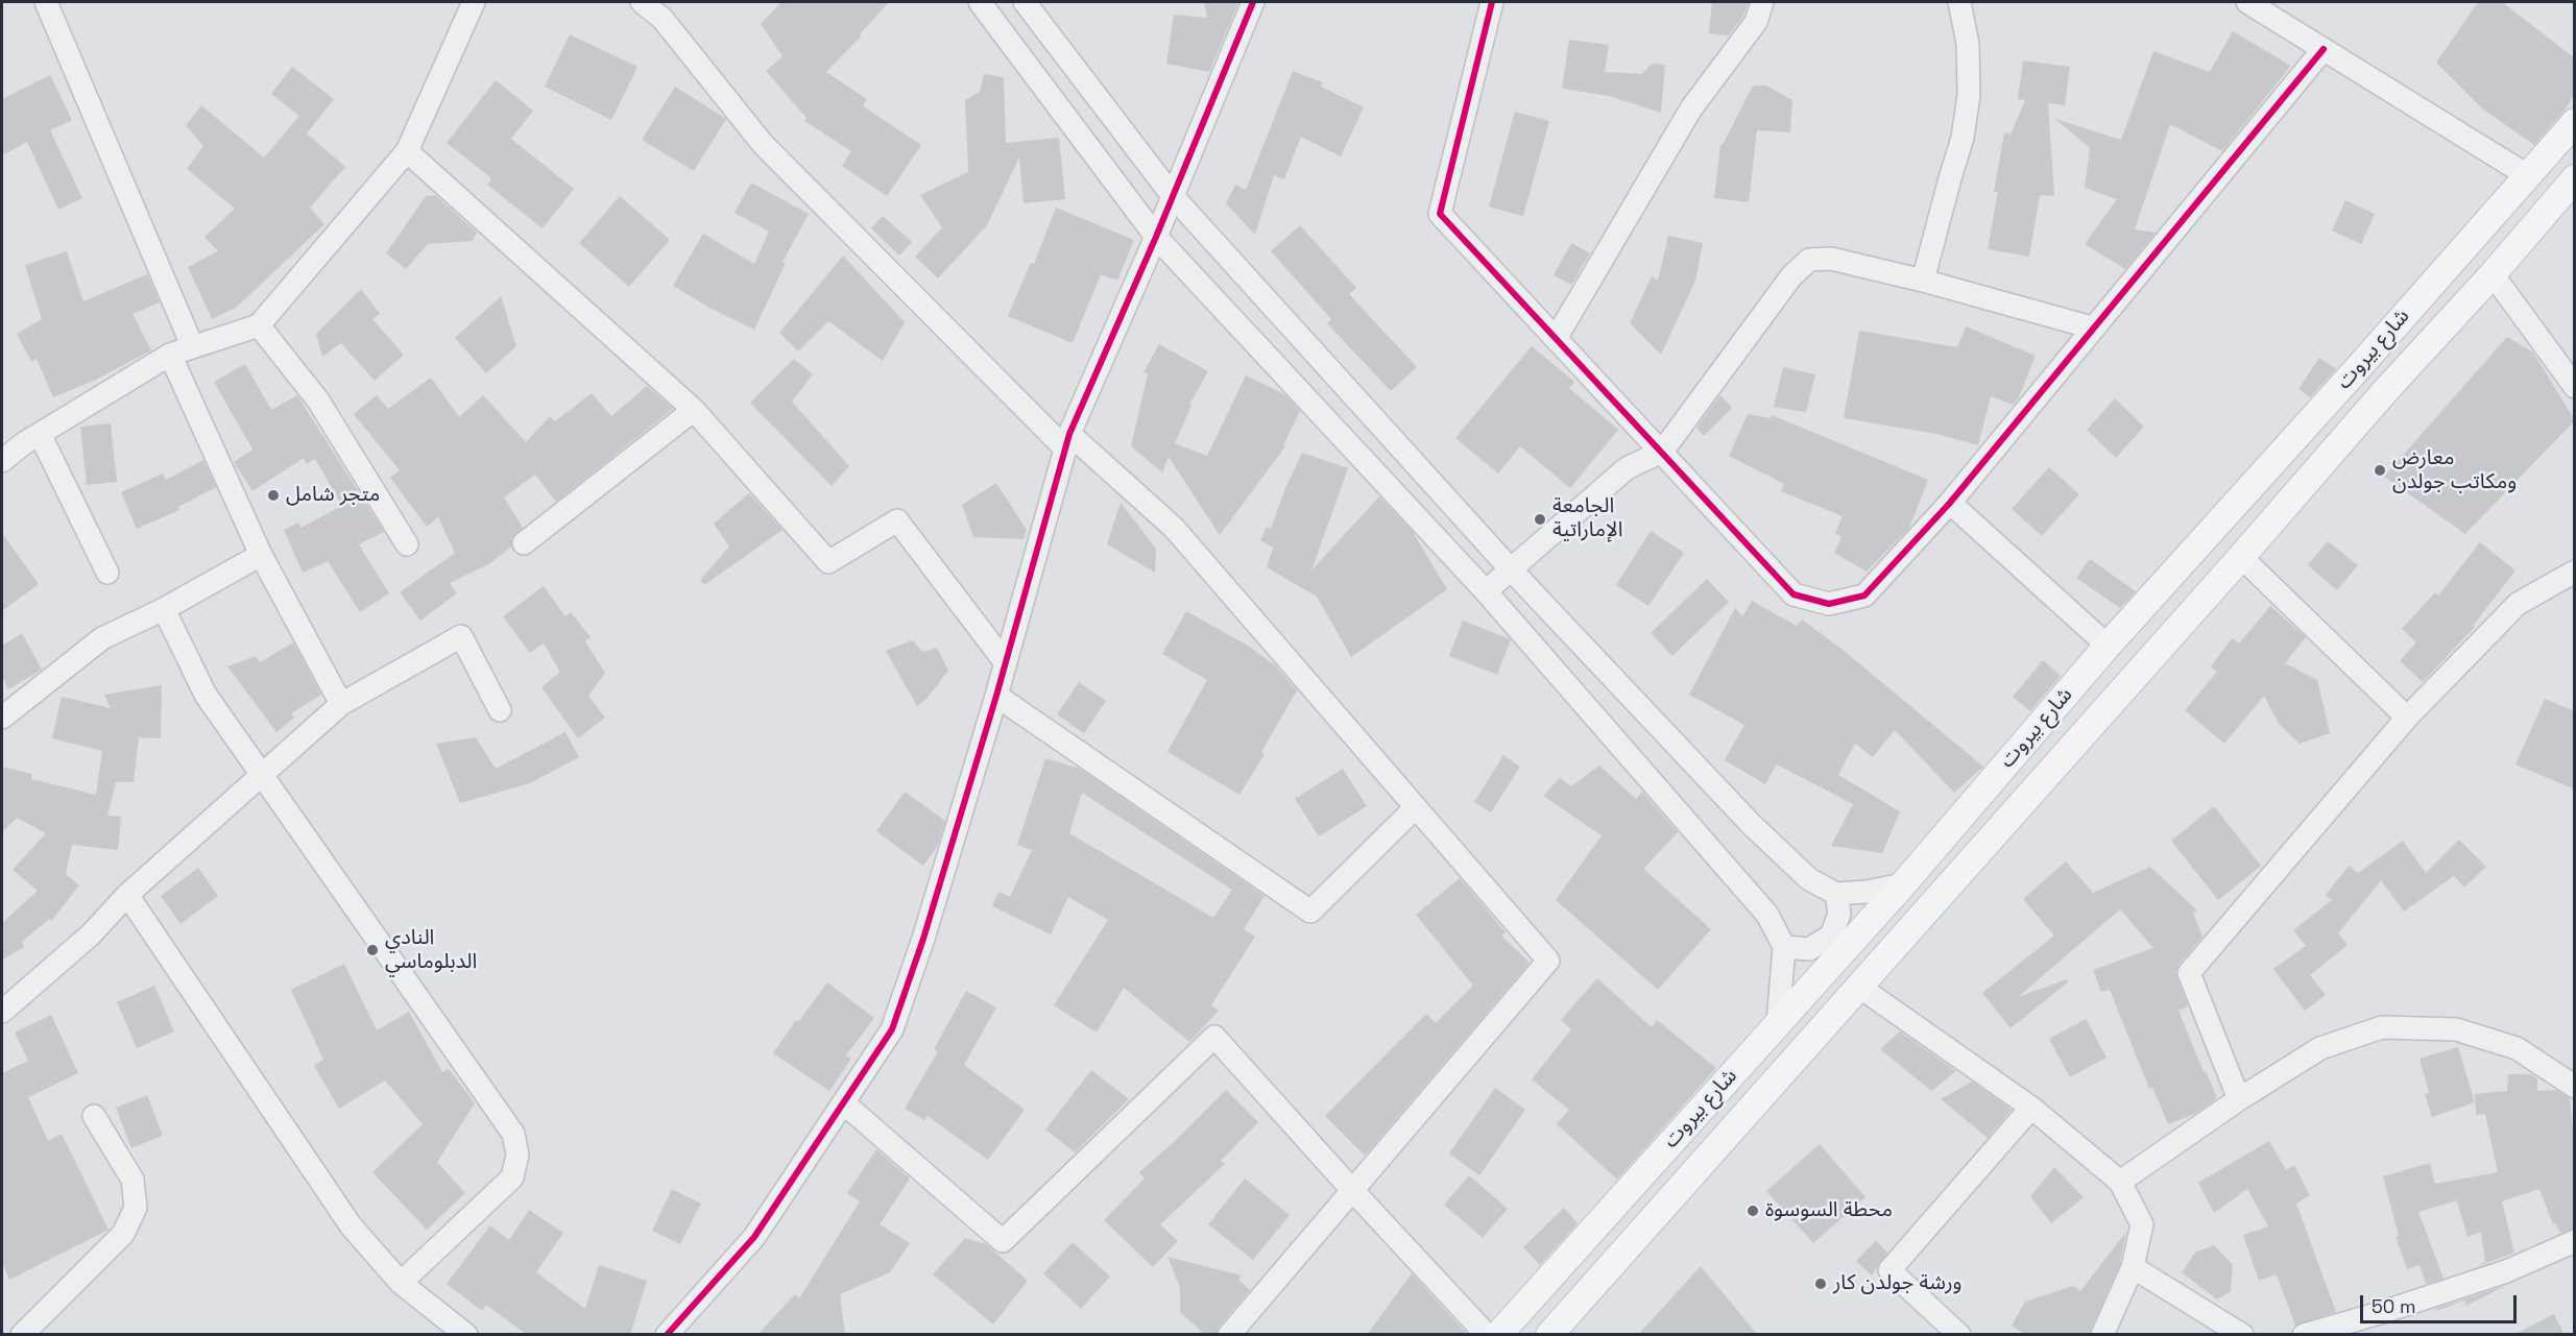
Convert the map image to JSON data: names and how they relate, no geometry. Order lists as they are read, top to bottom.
{
  "streets": {
    "main road": ["شارع بيروت"]
  },
  "places": [
    "معارض ومكاتب جولدن",
    "متجر شامل",
    "الجامعة الإماراتية",
    "النادي الدبلوماسي",
    "محطة السوسوة",
    "ورشة جولدن كار"
  ],
  "scale_bar": "50 m"
}
